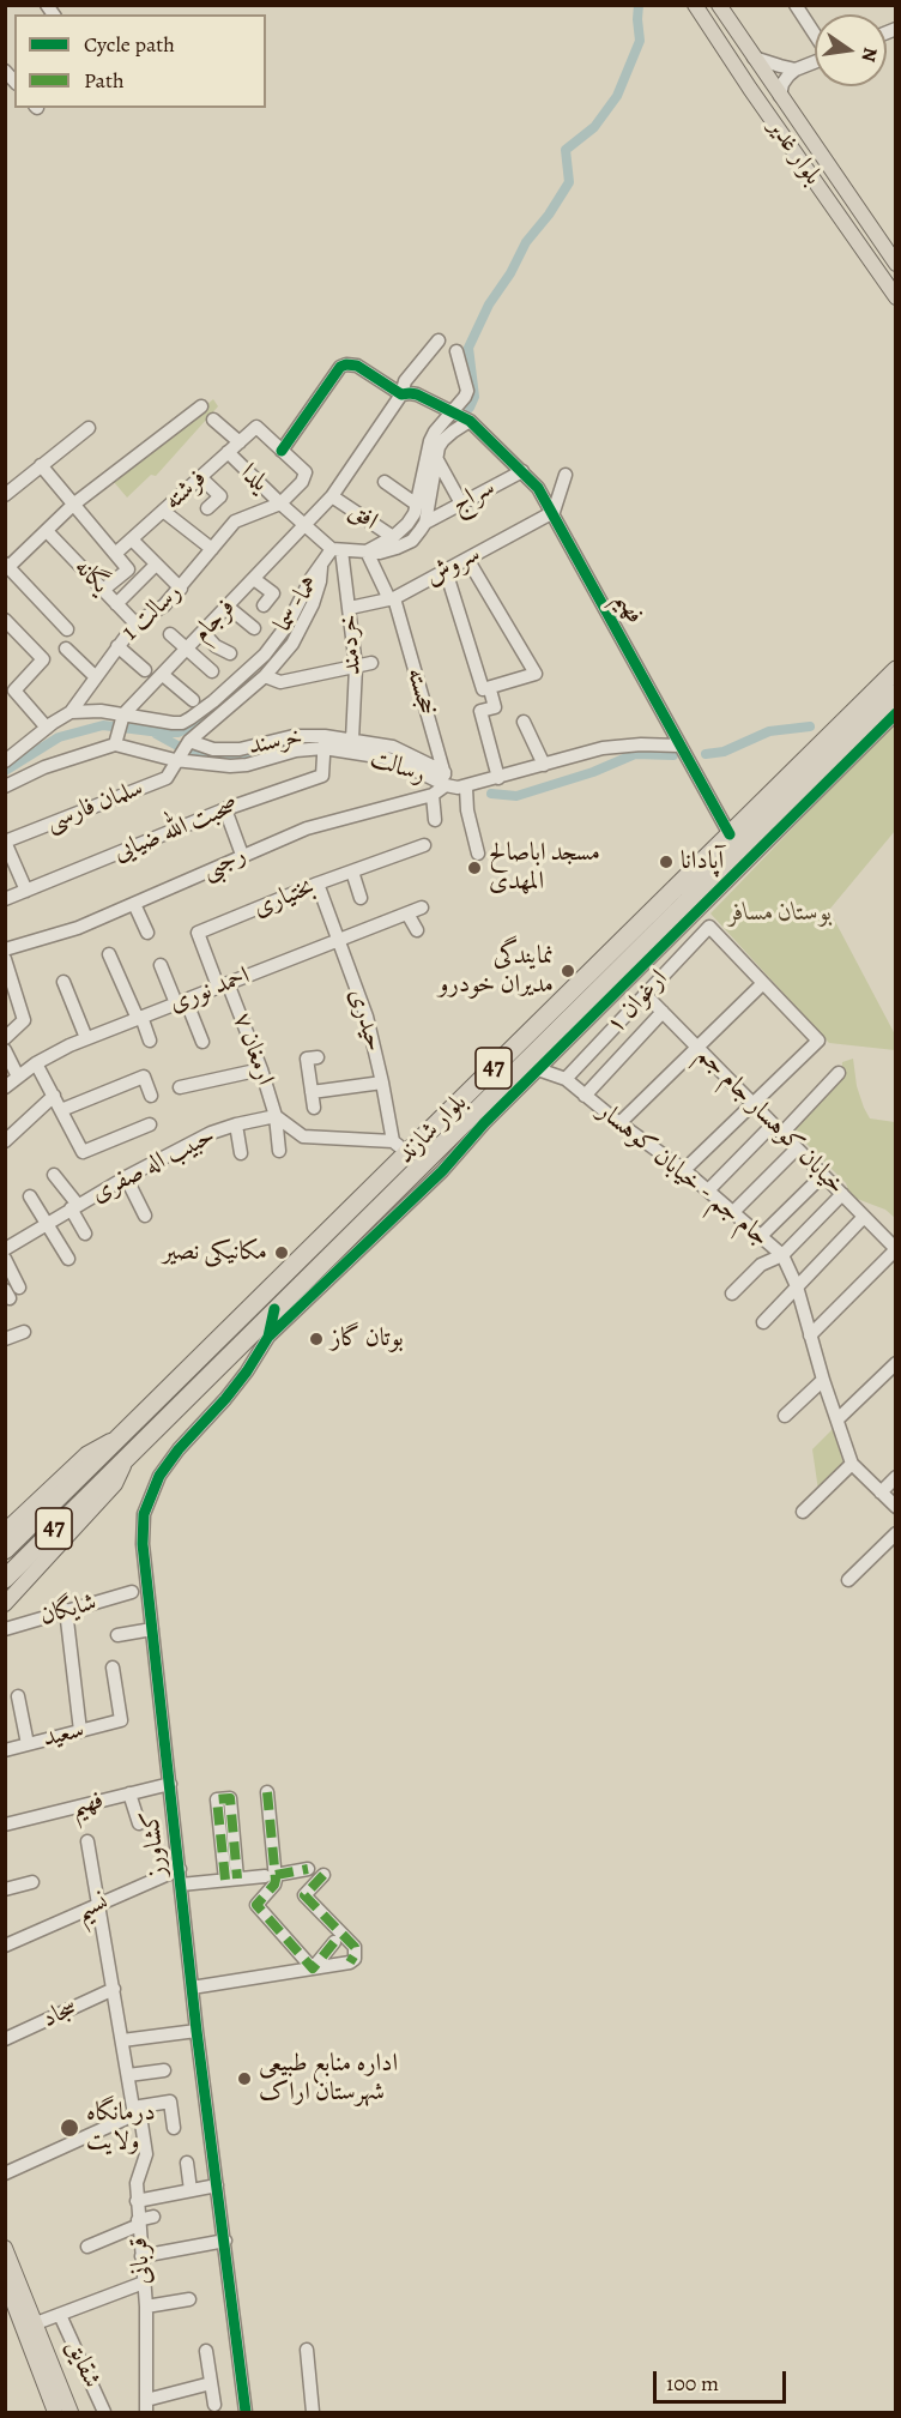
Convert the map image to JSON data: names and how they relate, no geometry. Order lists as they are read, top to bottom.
{
  "streets": {
    "highway": ["47", "بلوار شازند"],
    "main road": ["بلوار غدیر"],
    "street": [
      "یلدا",
      "فرشته",
      "سراج",
      "افق",
      "سروش",
      "یگانه",
      "هما- سما",
      "فهیم",
      "رسالت 1",
      "فرجام",
      "خردمند",
      "خجسته",
      "خرسند",
      "رسالت",
      "سلمان فارسی",
      "صحبت الله ضیایی",
      "رجبی",
      "بختیاری",
      "احمد نوری",
      "ارغوان ۱",
      "حیدری",
      "ارمغان ۷",
      "خیابان کوهسار جام جم",
      "حبیب اله صفری",
      "جام جم - خیابان کوهسار",
      "شایگان",
      "سعید",
      "کشاورز",
      "نسیم",
      "سجاد",
      "قربانی",
      "شقایق"
    ]
  },
  "crossings": [
    ["یلدا", "فرشته"],
    ["یلدا", "رسالت 1"],
    ["یلدا", "فرجام"],
    ["یلدا", "خردمند"],
    ["فرشته", "فهیم"],
    ["سراج", "فهیم"],
    ["سراج", "خجسته"],
    ["افق", "فرجام"],
    ["سروش", "فهیم"],
    ["سروش", "خردمند"],
    ["سروش", "خجسته"],
    ["یگانه", "رسالت 1"],
    ["هما- سما", "فرجام"],
    ["هما- سما", "خرسند"],
    ["هما- سما", "سلمان فارسی"],
    ["فهیم", "رسالت"],
    ["فهیم", "بلوار شازند"],
    ["فهیم", "کشاورز"],
    ["خردمند", "خرسند"],
    ["خجسته", "خرسند"],
    ["خجسته", "رسالت"],
    ["خجسته", "رجبی"],
    ["خرسند", "رسالت"],
    ["خرسند", "سلمان فارسی"],
    ["خرسند", "صحبت الله ضیایی"],
    ["خرسند", "رجبی"],
    ["رسالت", "سلمان فارسی"],
    ["رسالت", "صحبت الله ضیایی"],
    ["رسالت", "رجبی"],
    ["سلمان فارسی", "صحبت الله ضیایی"],
    ["بختیاری", "احمد نوری"],
    ["بختیاری", "حیدری"],
    ["بختیاری", "ارمغان ۷"],
    ["احمد نوری", "حیدری"],
    ["احمد نوری", "ارمغان ۷"],
    ["ارغوان ۱", "خیابان کوهسار جام جم"],
    ["ارغوان ۱", "جام جم - خیابان کوهسار"],
    ["حیدری", "بلوار شازند"],
    ["ارمغان ۷", "حبیب اله صفری"],
    ["بلوار شازند", "کشاورز"],
    ["کشاورز", "نسیم"],
    ["نسیم", "قربانی"],
    ["سجاد", "قربانی"]
  ],
  "parks": ["بوستان مسافر"],
  "places": [
    "آپادانا",
    "مسجد اباصالح المهدی",
    "نمایندگی مدیران خودرو",
    "مکانیکی نصیر",
    "بوتان گاز",
    "اداره منابع طبیعی شهرستان اراک",
    "درمانگاه ولایت"
  ],
  "legend": ["Cycle path", "Path"],
  "scale_bar": "100 m",
  "north": "right"
}
